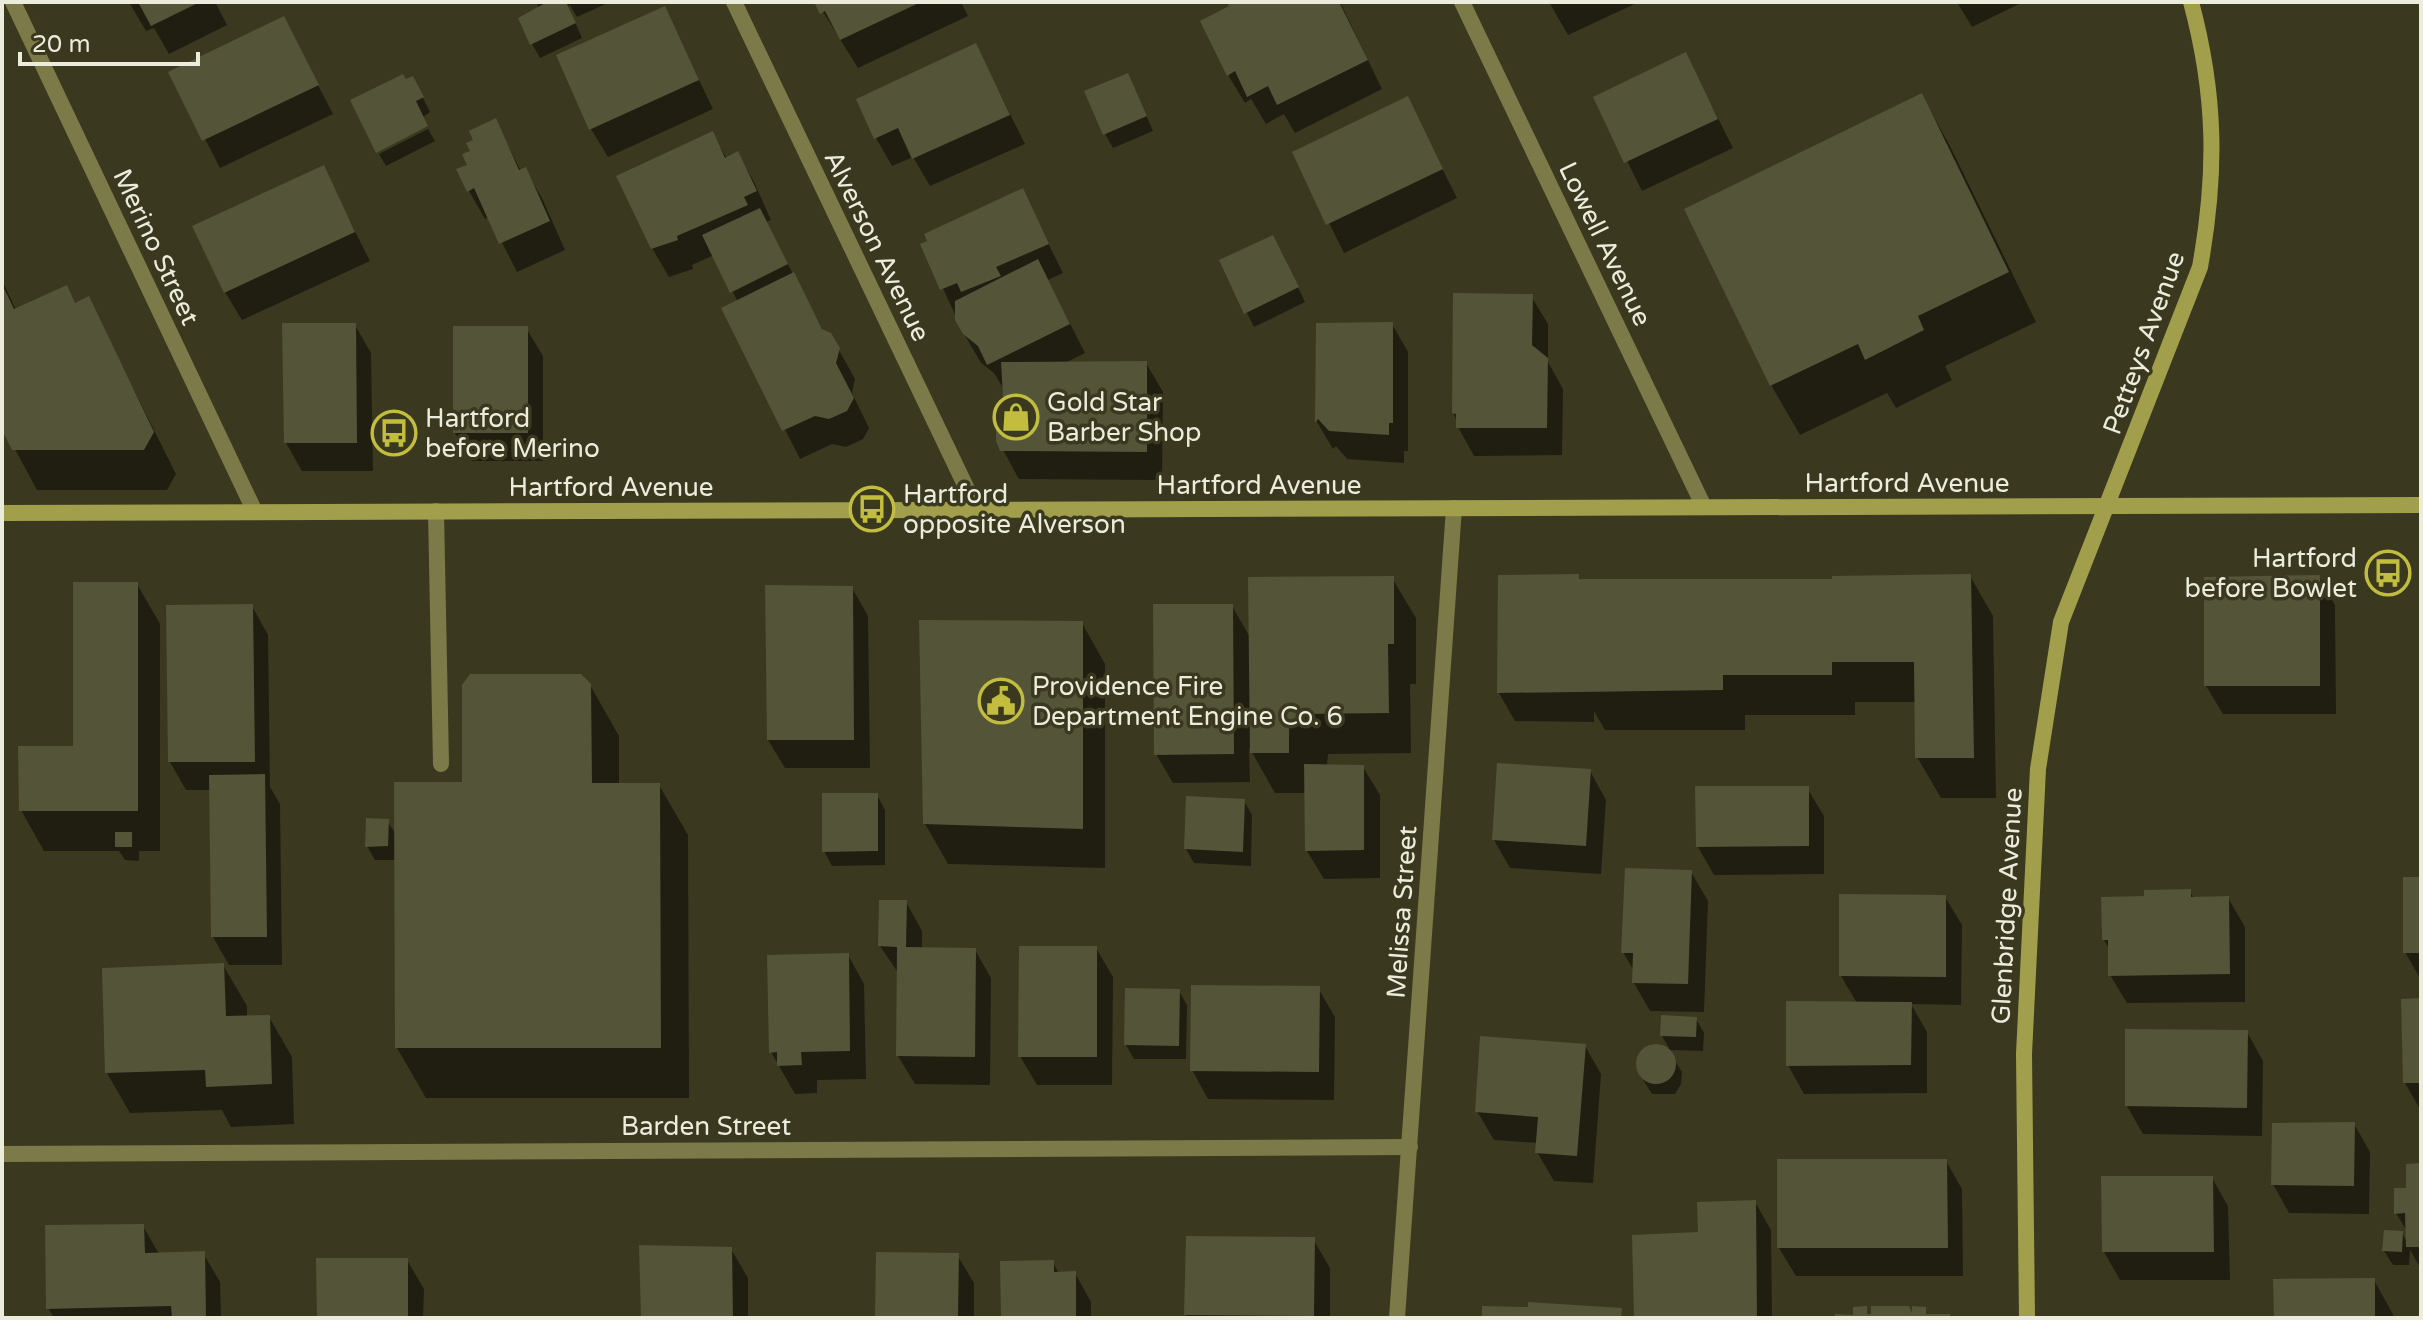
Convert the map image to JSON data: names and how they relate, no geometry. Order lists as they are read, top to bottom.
{
  "streets": {
    "main road": ["Petteys Avenue", "Hartford Avenue", "Glenbridge Avenue"],
    "street": [
      "Lowell Avenue",
      "Alverson Avenue",
      "Merino Street",
      "Melissa Street",
      "Barden Street"
    ]
  },
  "crossings": [
    ["Lowell Avenue", "Hartford Avenue"],
    ["Alverson Avenue", "Hartford Avenue"],
    ["Merino Street", "Hartford Avenue"],
    ["Petteys Avenue", "Hartford Avenue"],
    ["Petteys Avenue", "Glenbridge Avenue"],
    ["Hartford Avenue", "Glenbridge Avenue"],
    ["Hartford Avenue", "Melissa Street"],
    ["Melissa Street", "Barden Street"]
  ],
  "places": {
    "shop": ["Gold Star Barber Shop"],
    "bus stop": ["Hartford before Merino", "Hartford opposite Alverson", "Hartford before Bowlet"],
    "public building": ["Providence Fire Department Engine Co. 6"]
  },
  "scale_bar": "20 m"
}
